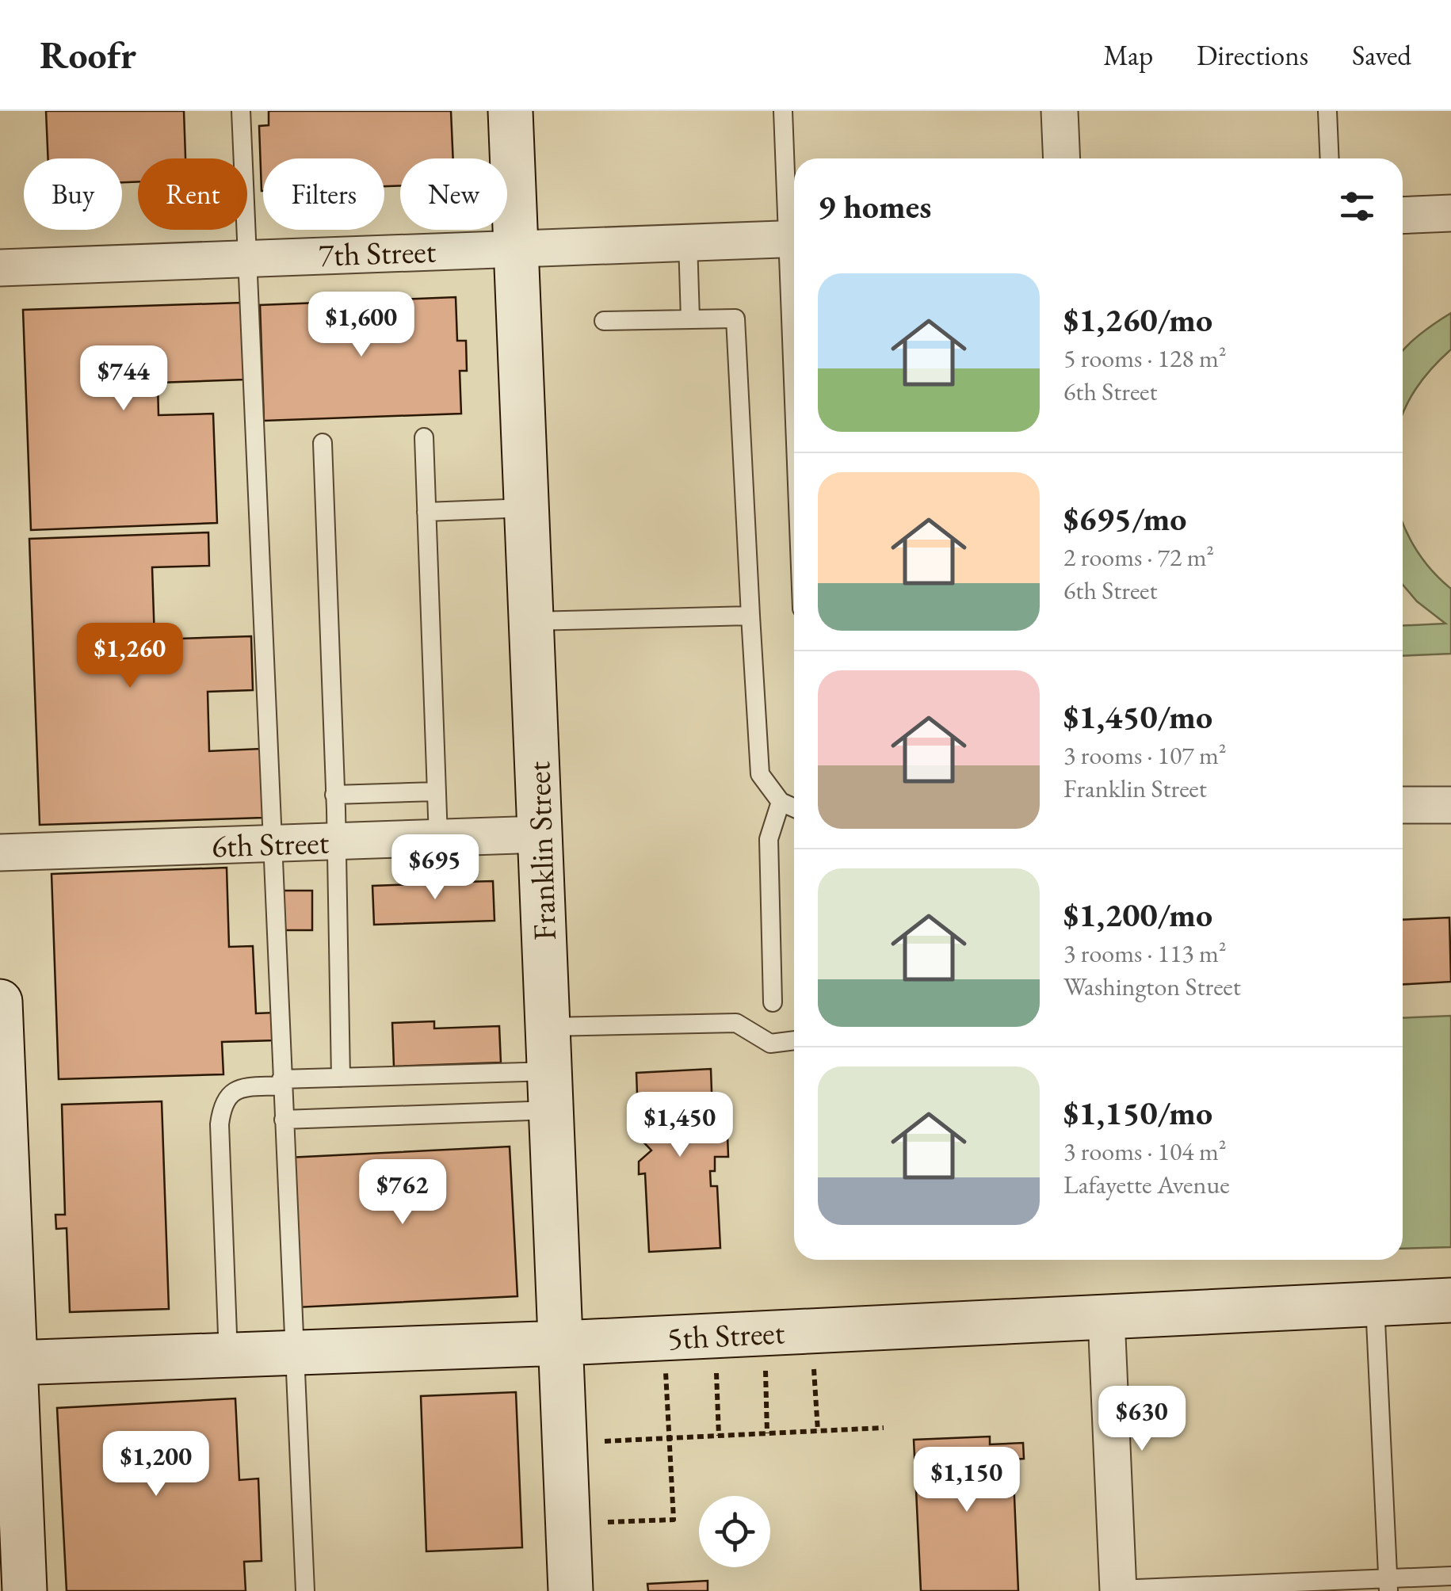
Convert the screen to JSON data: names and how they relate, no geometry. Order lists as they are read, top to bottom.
{
  "streets": {
    "street": [
      "7th Street",
      "6th Street",
      "Franklin Street",
      "5th Street"
    ]
  },
  "crossings": [
    ["7th Street", "Franklin Street"],
    ["6th Street", "Franklin Street"],
    ["Franklin Street", "5th Street"]
  ],
  "page": {
    "header": "Roofr",
    "nav": ["Map", "Directions", "Saved"],
    "chip": [
      "Buy",
      "Rent",
      "Filters",
      "New"
    ],
    "heading": "9 homes",
    "list": [
      {
        "name": "$1,260/mo",
        "note": "5 rooms · 128 m² · 6th Street"
      },
      {
        "name": "$695/mo",
        "note": "2 rooms · 72 m² · 6th Street"
      },
      {
        "name": "$1,450/mo",
        "note": "3 rooms · 107 m² · Franklin Street"
      },
      {
        "name": "$1,200/mo",
        "note": "3 rooms · 113 m² · Washington Street"
      },
      {
        "name": "$1,150/mo",
        "note": "3 rooms · 104 m² · Lafayette Avenue"
      }
    ],
    "price": [
      "$1,600",
      "$744",
      "$1,260",
      "$695",
      "$1,450",
      "$762",
      "$630",
      "$1,200",
      "$1,150"
    ]
  }
}
